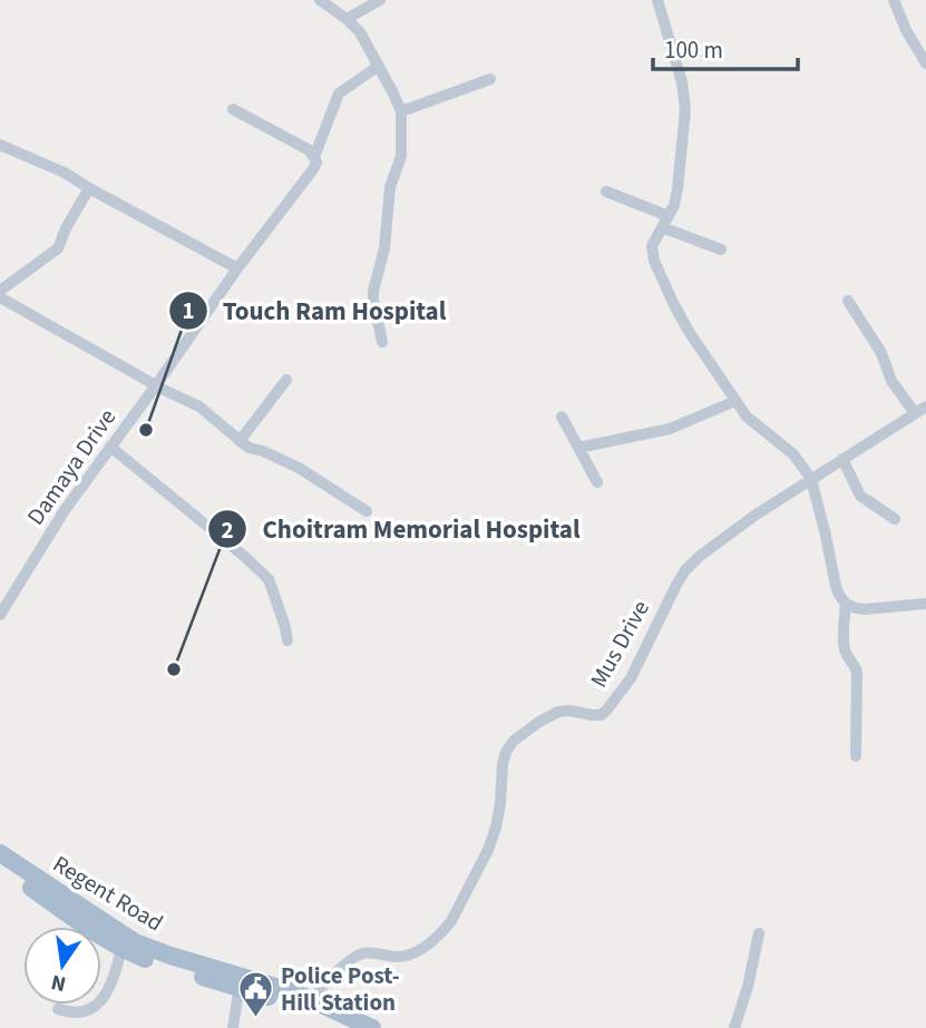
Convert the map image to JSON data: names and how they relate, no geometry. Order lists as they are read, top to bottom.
{
  "streets": {
    "main road": ["Regent Road"],
    "street": ["Damaya Drive", "Mus Drive"]
  },
  "crossings": [
    ["Mus Drive", "Regent Road"]
  ],
  "places": {
    "other": ["Touch Ram Hospital", "Choitram Memorial Hospital"],
    "public building": ["Police Post- Hill Station"]
  },
  "scale_bar": "100 m",
  "north": "bottom"
}
